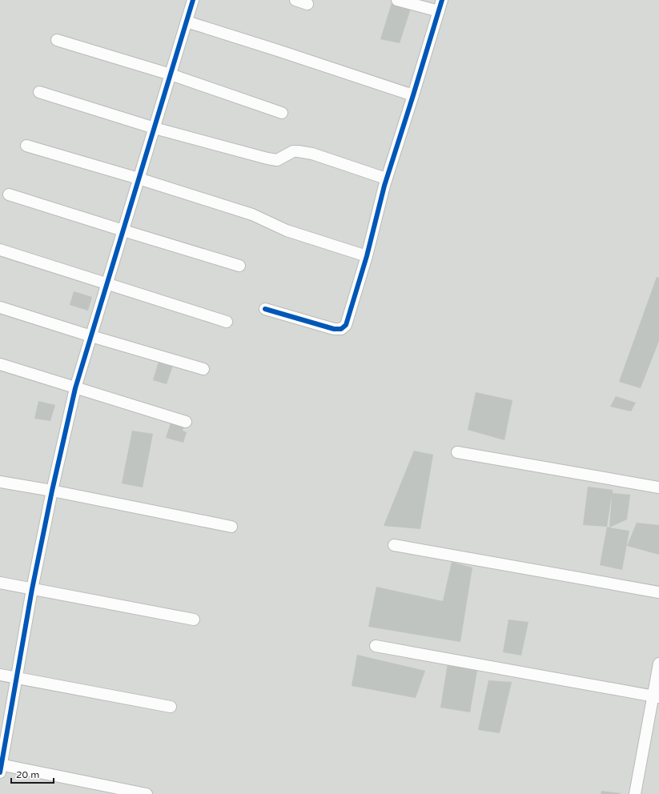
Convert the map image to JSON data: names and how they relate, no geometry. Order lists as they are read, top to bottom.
{
  "scale_bar": "20 m"
}
